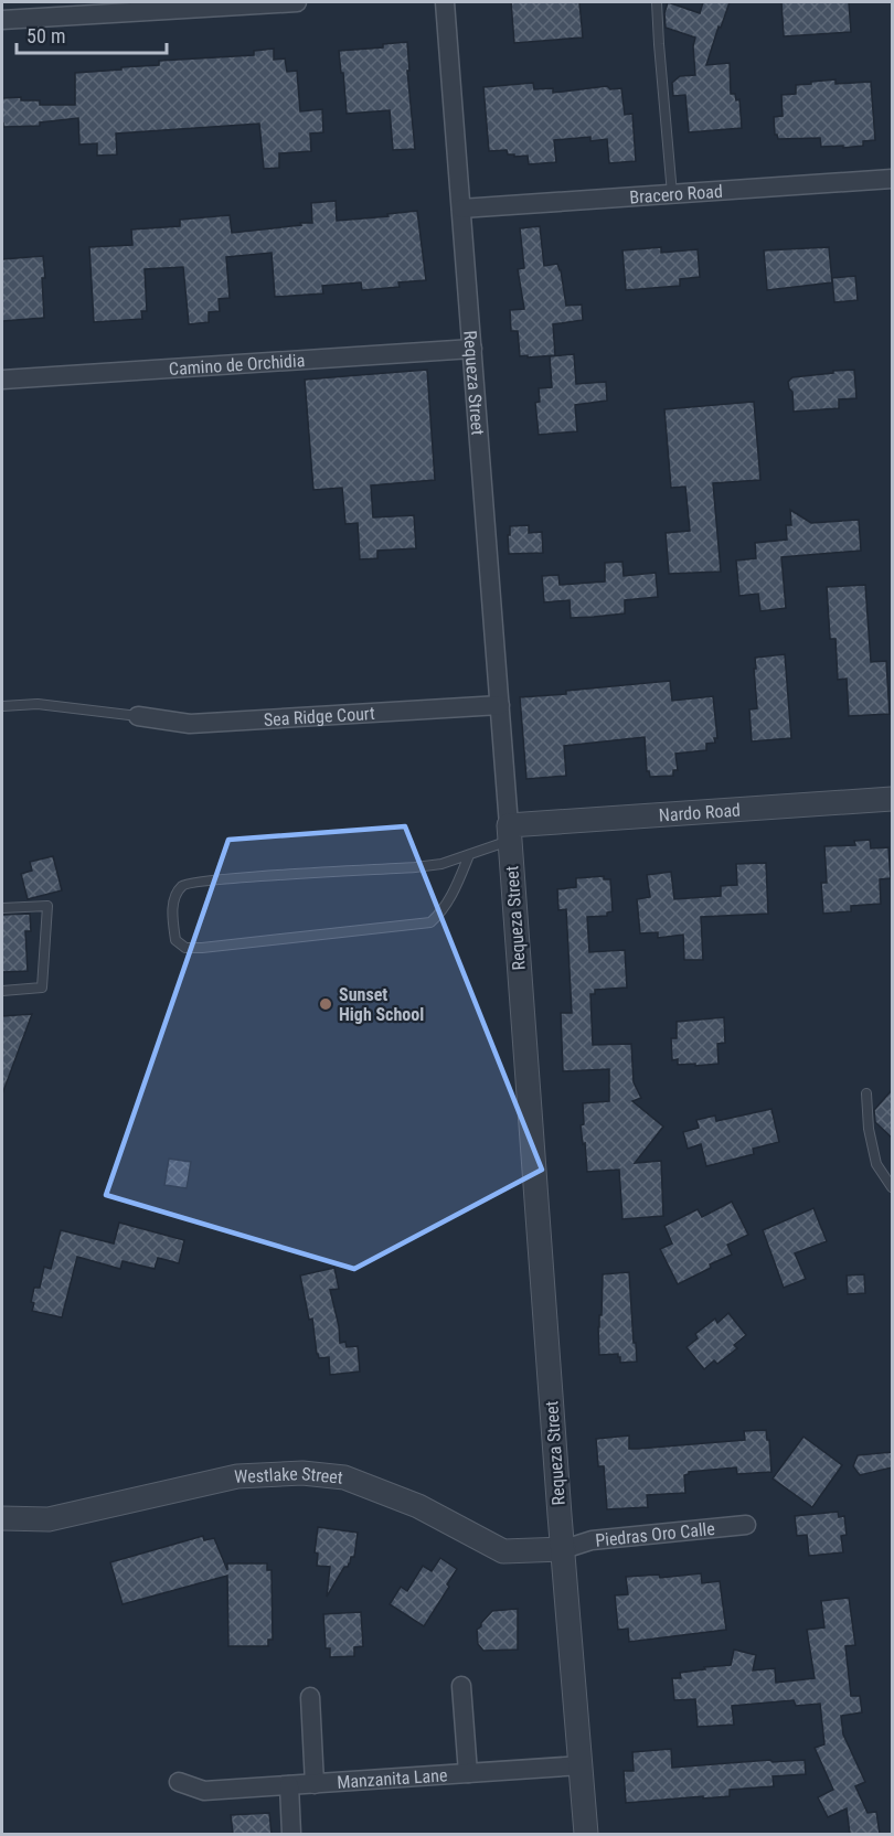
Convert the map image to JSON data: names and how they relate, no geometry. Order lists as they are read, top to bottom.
{
  "streets": {
    "street": [
      "Bracero Road",
      "Camino de Orchidia",
      "Requeza Street",
      "Sea Ridge Court",
      "Nardo Road",
      "Westlake Street",
      "Piedras Oro Calle",
      "Manzanita Lane"
    ]
  },
  "crossings": [
    ["Bracero Road", "Requeza Street"],
    ["Camino de Orchidia", "Requeza Street"],
    ["Requeza Street", "Sea Ridge Court"],
    ["Requeza Street", "Nardo Road"],
    ["Requeza Street", "Westlake Street"],
    ["Requeza Street", "Piedras Oro Calle"],
    ["Requeza Street", "Manzanita Lane"],
    ["Westlake Street", "Piedras Oro Calle"]
  ],
  "places": ["Sunset High School"],
  "scale_bar": "50 m"
}
